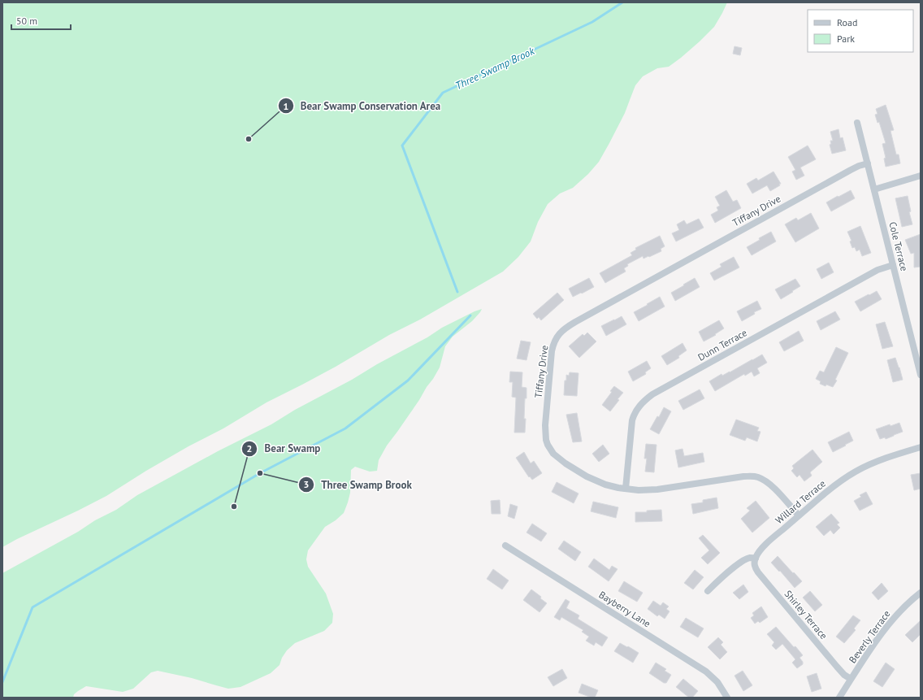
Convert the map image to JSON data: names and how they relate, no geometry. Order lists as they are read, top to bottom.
{
  "streets": {
    "street": [
      "Tiffany Drive",
      "Cole Terrace",
      "Dunn Terrace",
      "Willard Terrace",
      "Bayberry Lane",
      "Shirley Terrace",
      "Beverly Terrace"
    ]
  },
  "crossings": [
    ["Tiffany Drive", "Cole Terrace"],
    ["Tiffany Drive", "Dunn Terrace"],
    ["Tiffany Drive", "Willard Terrace"],
    ["Cole Terrace", "Dunn Terrace"],
    ["Willard Terrace", "Shirley Terrace"],
    ["Shirley Terrace", "Beverly Terrace"]
  ],
  "water": ["Three Swamp Brook"],
  "places": ["Bear Swamp Conservation Area", "Three Swamp Brook", "Bear Swamp"],
  "legend": ["Road", "Park"],
  "scale_bar": "50 m"
}
